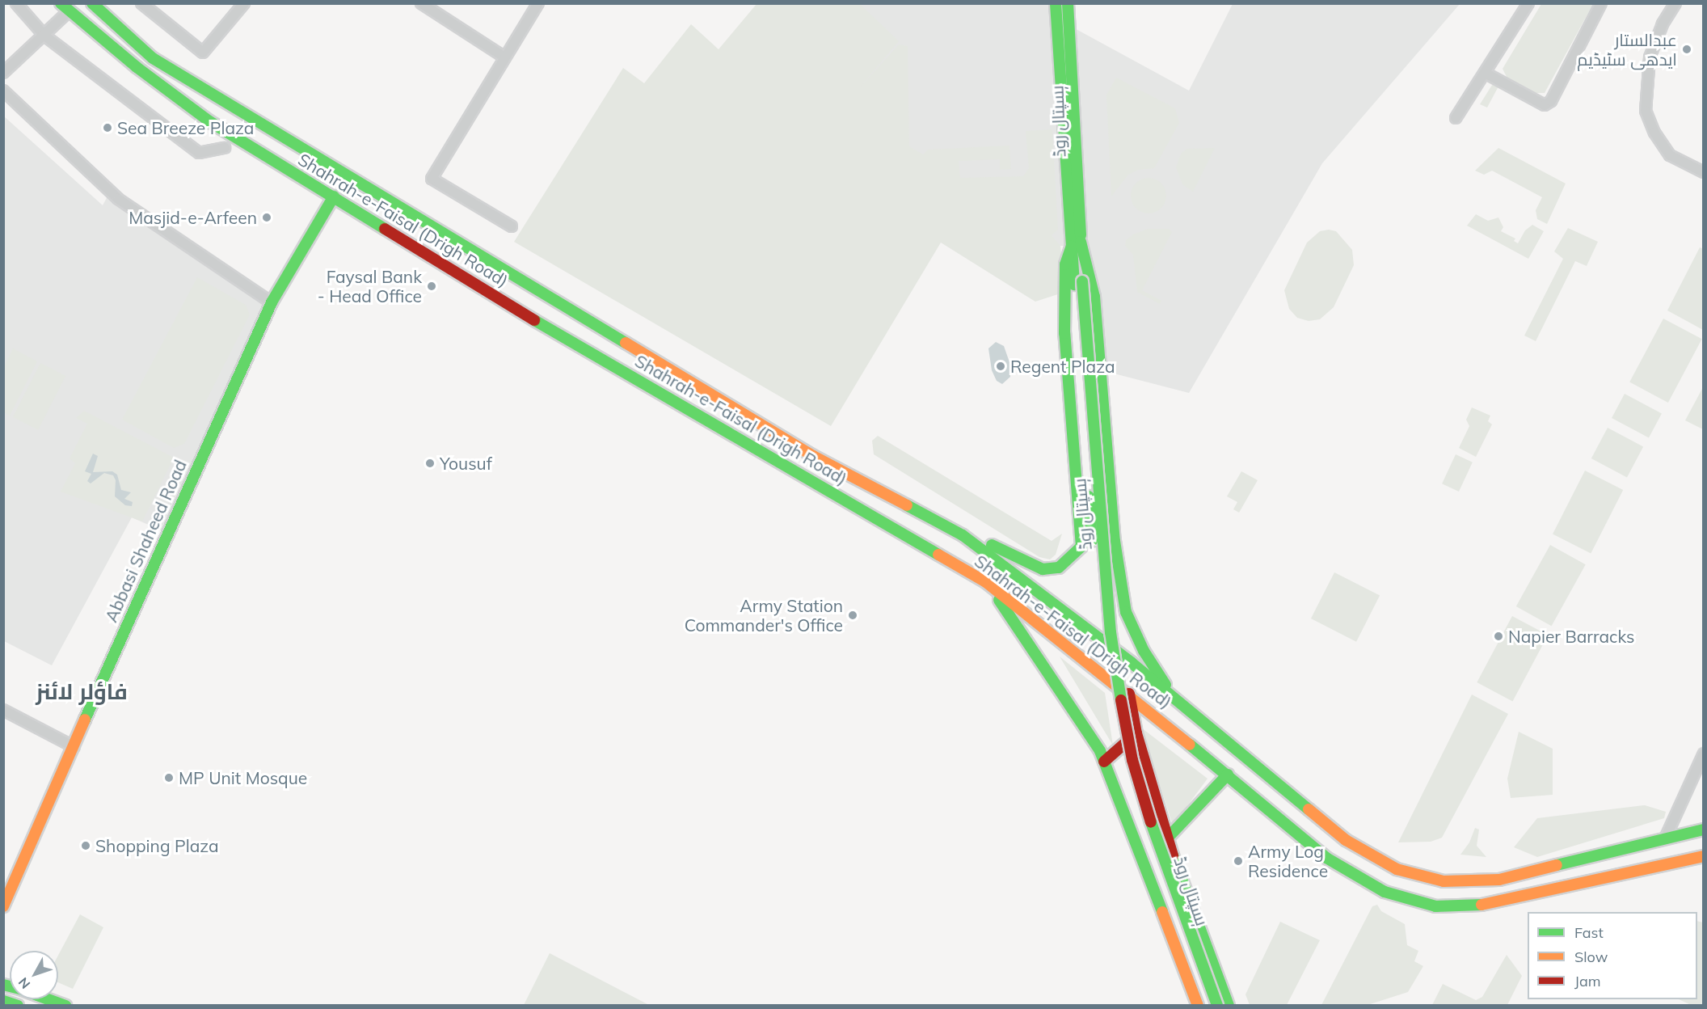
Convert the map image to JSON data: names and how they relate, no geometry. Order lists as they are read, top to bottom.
{
  "streets": {
    "main road": ["ہسپتال روڈ", "Shahrah-e-Faisal (Drigh Road)", "Abbasi Shaheed Road"]
  },
  "crossings": [
    ["Shahrah-e-Faisal (Drigh Road)", "Abbasi Shaheed Road"]
  ],
  "districts": ["فاؤلر لائنز"],
  "places": [
    "عبدالستار ایدھی سٹیڈیم",
    "Sea Breeze Plaza",
    "Masjid-e-Arfeen",
    "Faysal Bank - Head Office",
    "Regent Plaza",
    "Yousuf",
    "Army Station Commander's Office",
    "Napier Barracks",
    "MP Unit Mosque",
    "Shopping Plaza",
    "Army Log Residence"
  ],
  "legend": ["Fast", "Slow", "Jam"],
  "north": "bottom left"
}
